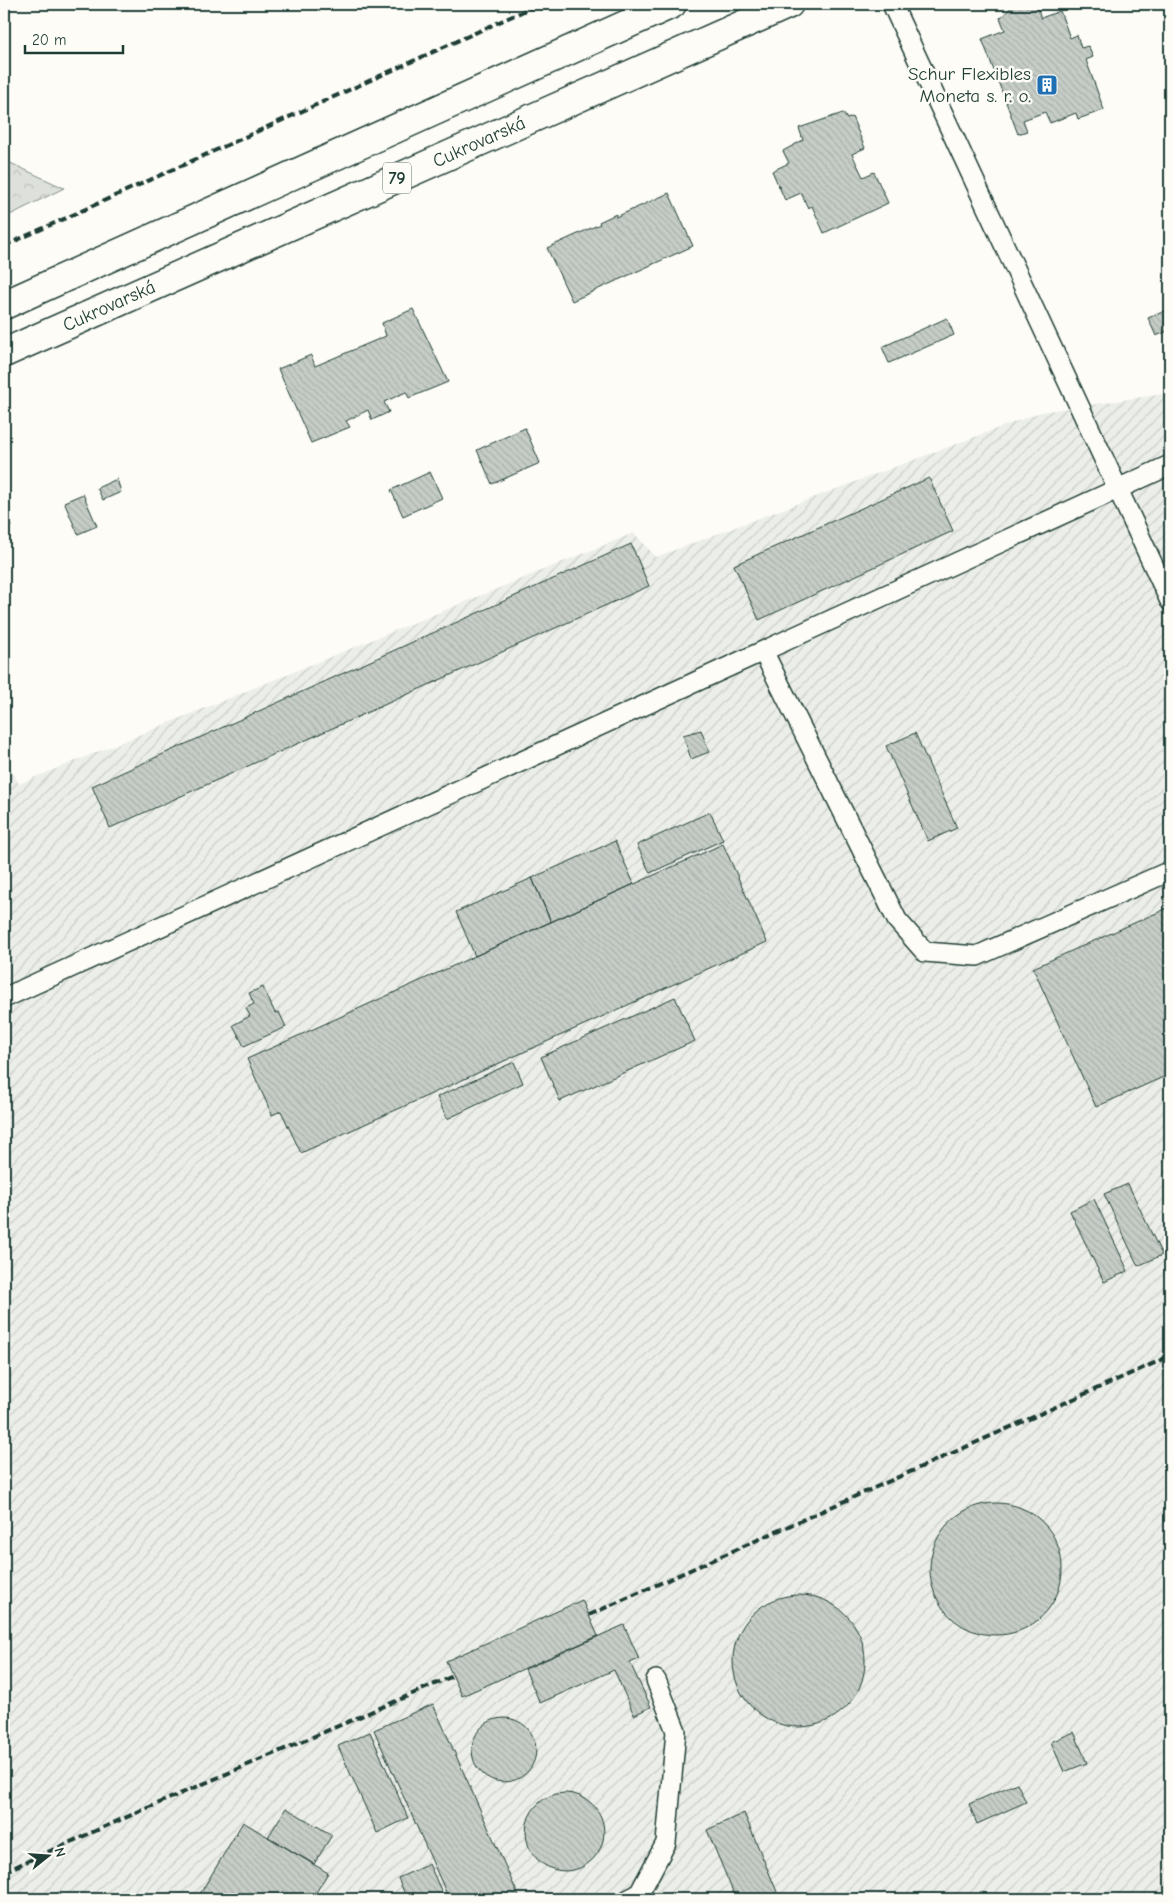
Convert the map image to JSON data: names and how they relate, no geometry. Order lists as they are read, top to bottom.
{
  "streets": {
    "main road": ["Cukrovarská", "79"]
  },
  "places": {
    "building": ["Schur Flexibles Moneta s. r. o."]
  },
  "scale_bar": "20 m",
  "north": "right"
}
